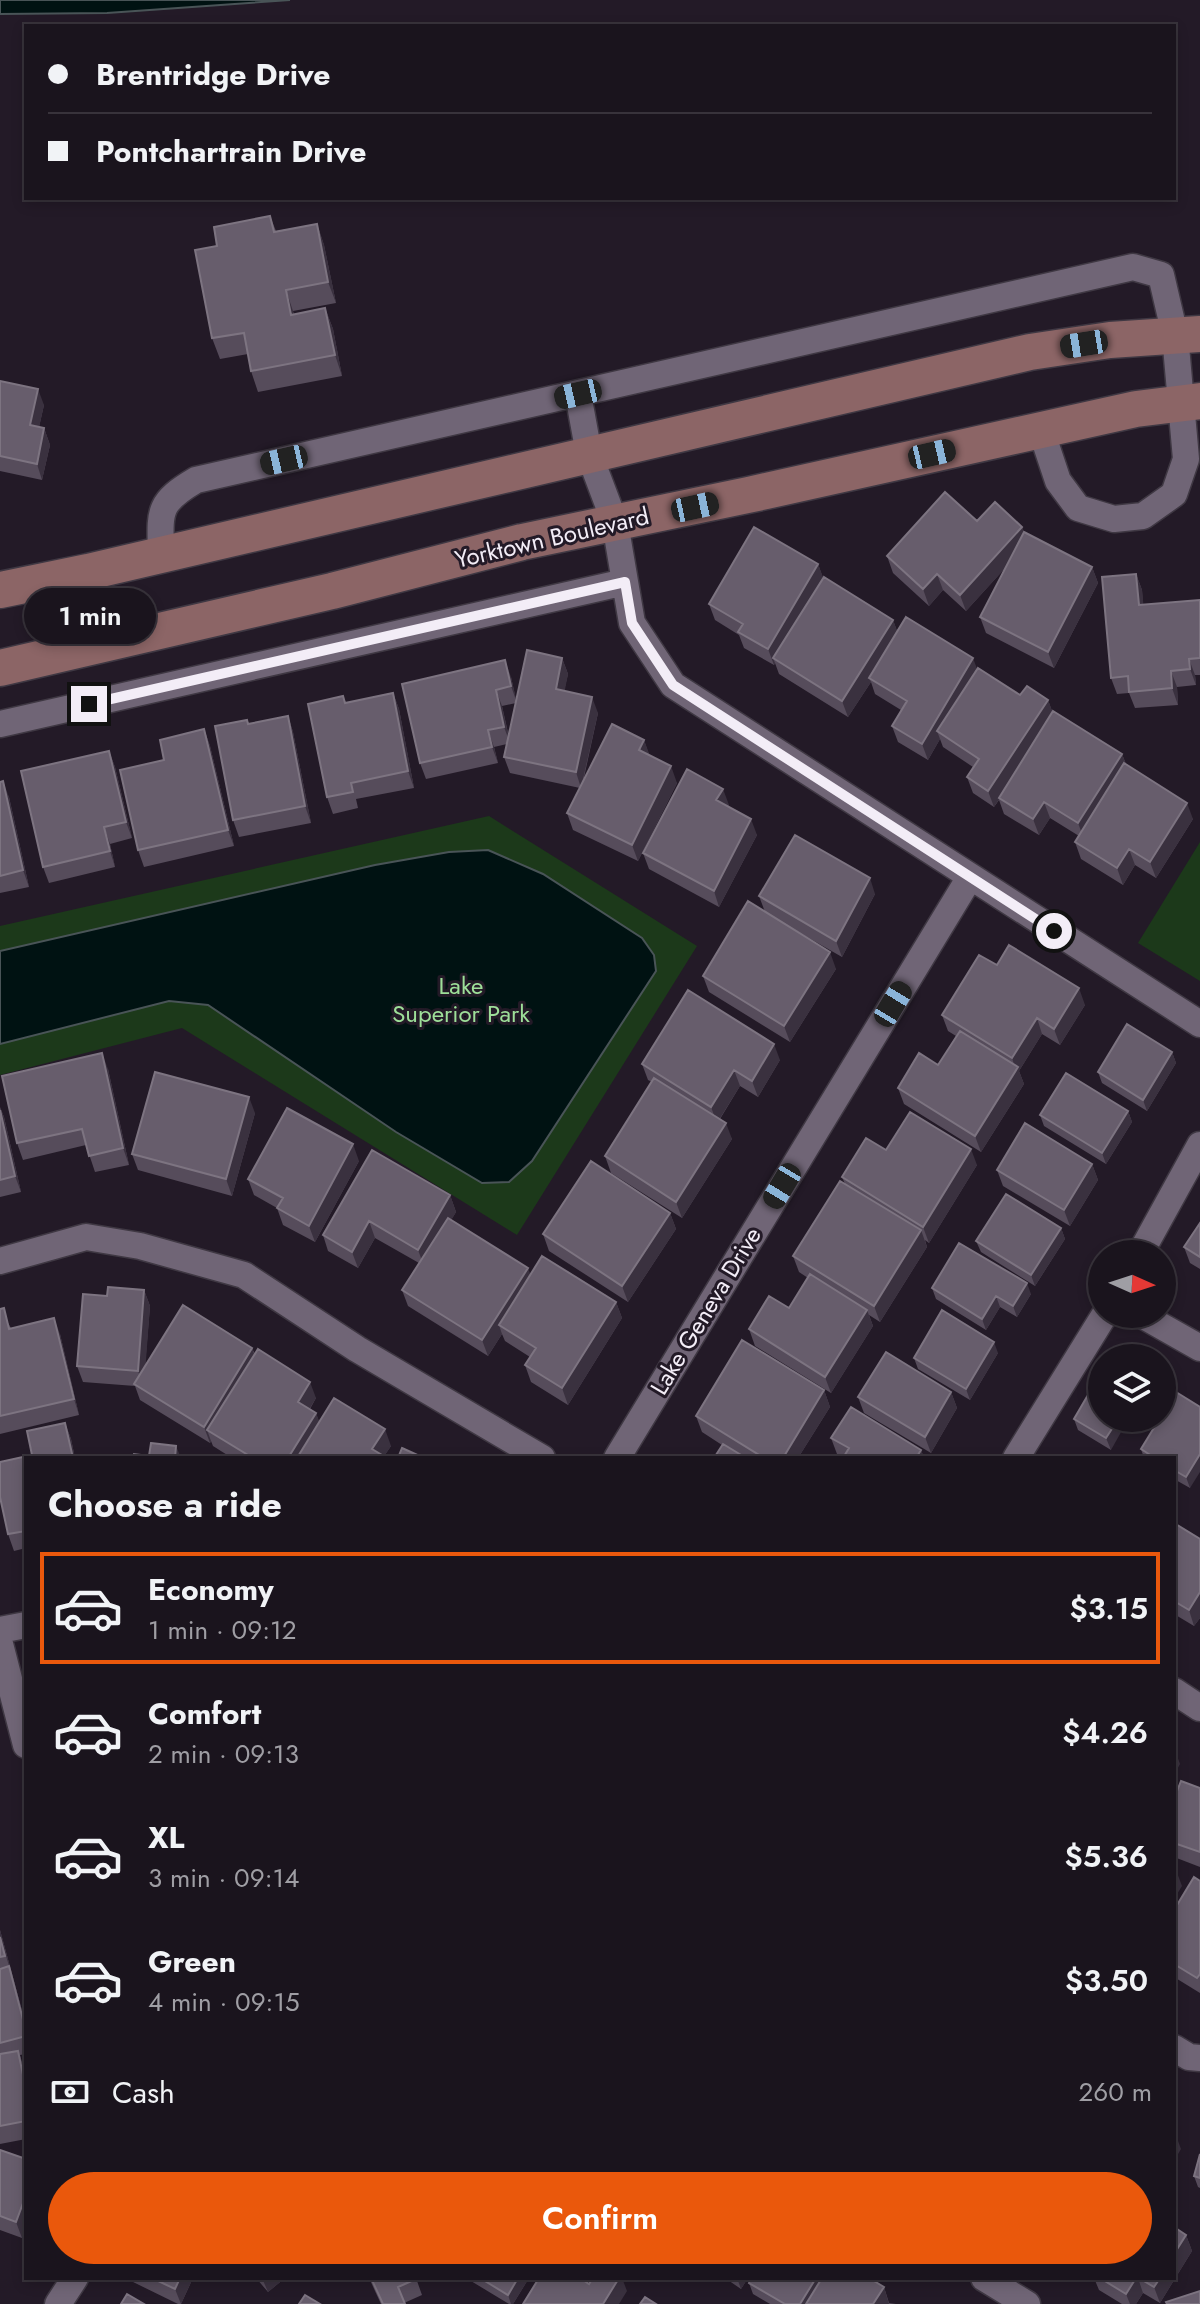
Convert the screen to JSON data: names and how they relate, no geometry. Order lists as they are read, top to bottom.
{
  "streets": {
    "main road": ["Yorktown Boulevard"],
    "street": ["Lake Geneva Drive"]
  },
  "parks": ["Lake Superior Park"],
  "north": "right",
  "page": {
    "banner": ["Brentridge Drive", "Pontchartrain Drive"],
    "bubble": "1 min",
    "heading": "Choose a ride",
    "list": [
      {
        "name": "Economy",
        "note": "1 min · 09:12",
        "value": "$3.15"
      },
      {
        "name": "Comfort",
        "note": "2 min · 09:13",
        "value": "$4.26"
      },
      {
        "name": "XL",
        "note": "3 min · 09:14",
        "value": "$5.36"
      },
      {
        "name": "Green",
        "note": "4 min · 09:15",
        "value": "$3.50"
      }
    ],
    "pay": ["Cash", "260 m"],
    "buttons": "Confirm"
  }
}
